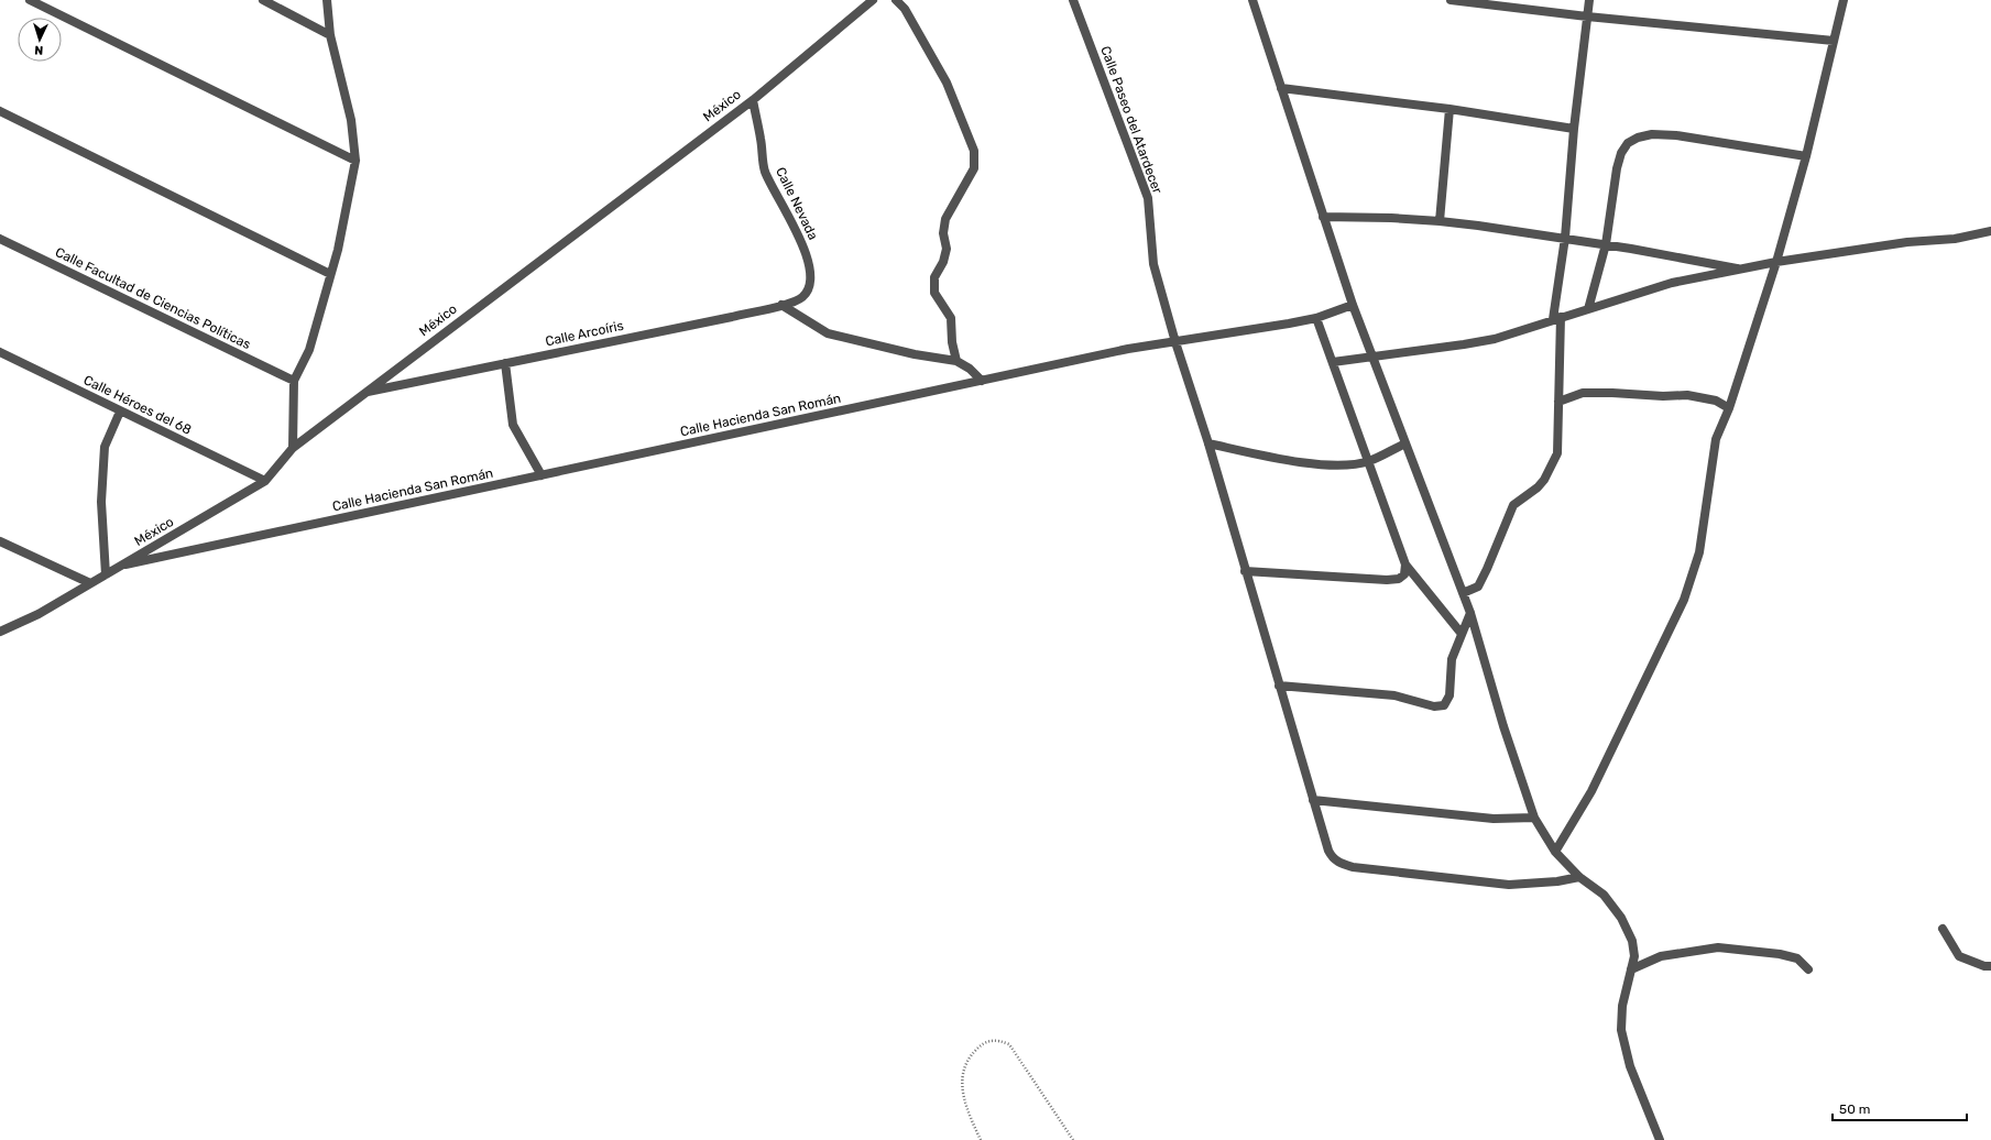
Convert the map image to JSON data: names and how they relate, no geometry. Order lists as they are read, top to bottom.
{
  "streets": {
    "street": [
      "México",
      "Calle Paseo del Atardecer",
      "Calle Nevada",
      "Calle Facultad de Ciencias Políticas",
      "Calle Arcoíris",
      "Calle Héroes del 68",
      "Calle Hacienda San Román"
    ]
  },
  "crossings": [
    ["México", "Calle Nevada"],
    ["México", "Calle Arcoíris"],
    ["México", "Calle Héroes del 68"],
    ["México", "Calle Hacienda San Román"],
    ["Calle Nevada", "Calle Arcoíris"]
  ],
  "scale_bar": "50 m",
  "north": "bottom"
}
